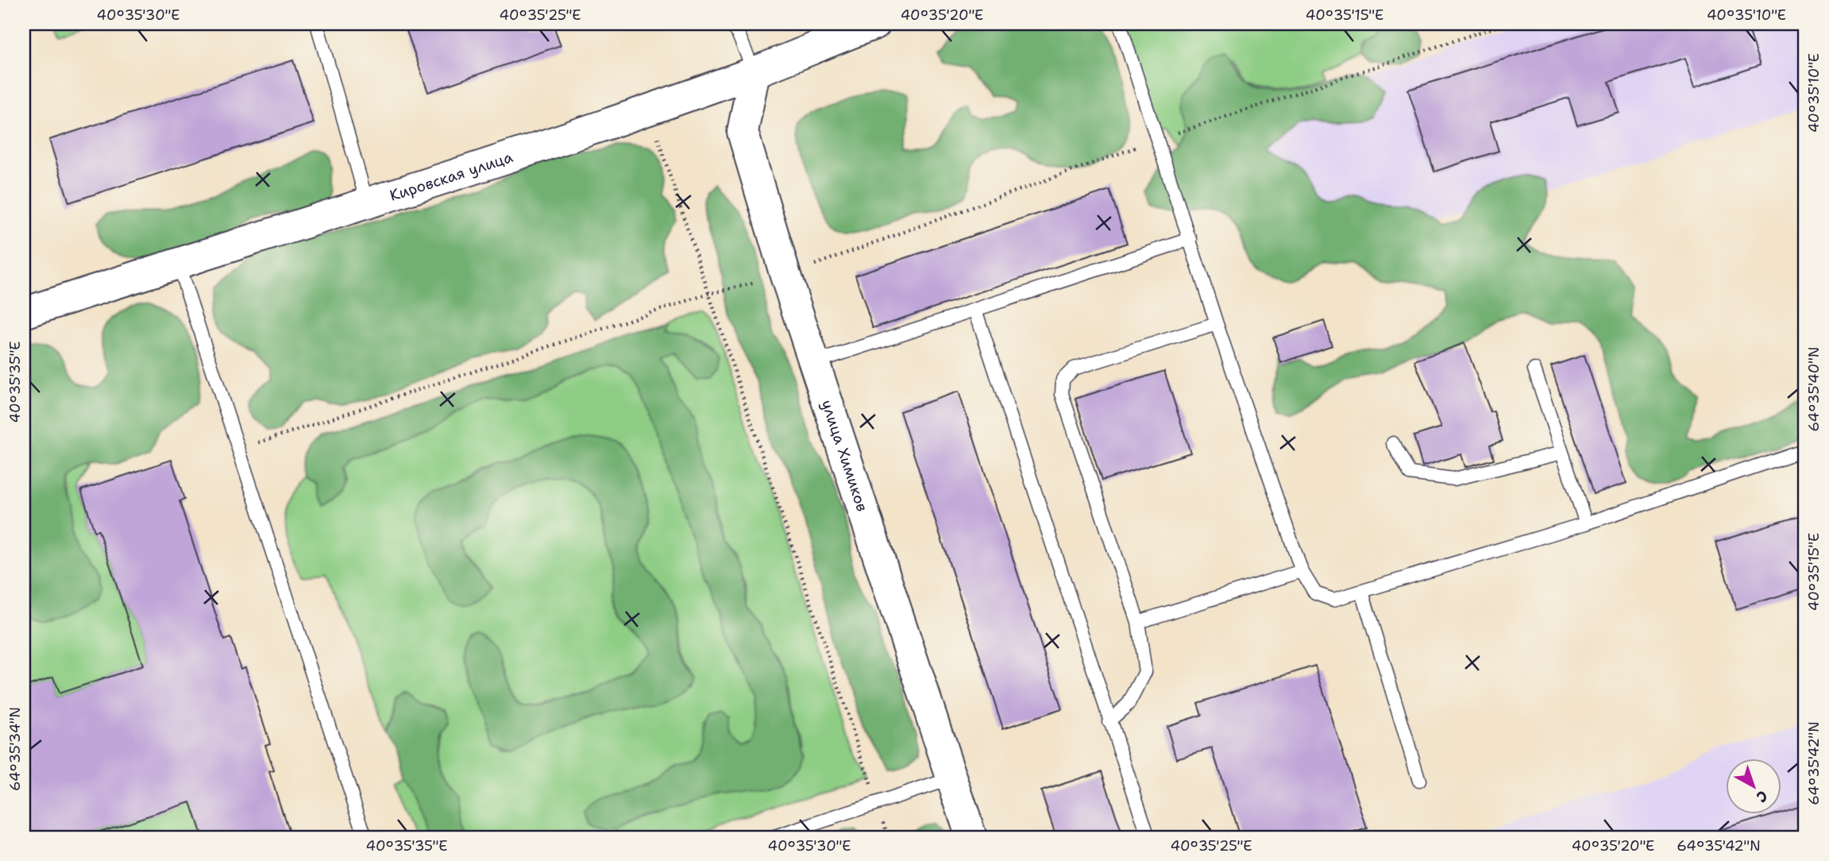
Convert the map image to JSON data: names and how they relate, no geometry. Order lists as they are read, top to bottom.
{
  "streets": {
    "street": ["Кировская улица", "улица Химиков"]
  },
  "crossings": [
    ["Кировская улица", "улица Химиков"]
  ],
  "north": "bottom right",
  "coordinates": [
    "40°35'30\"E",
    "40°35'25\"E",
    "40°35'20\"E",
    "40°35'15\"E",
    "40°35'10\"E",
    "40°35'35\"E",
    "64°35'40\"N",
    "64°35'34\"N",
    "64°35'42\"N"
  ]
}
